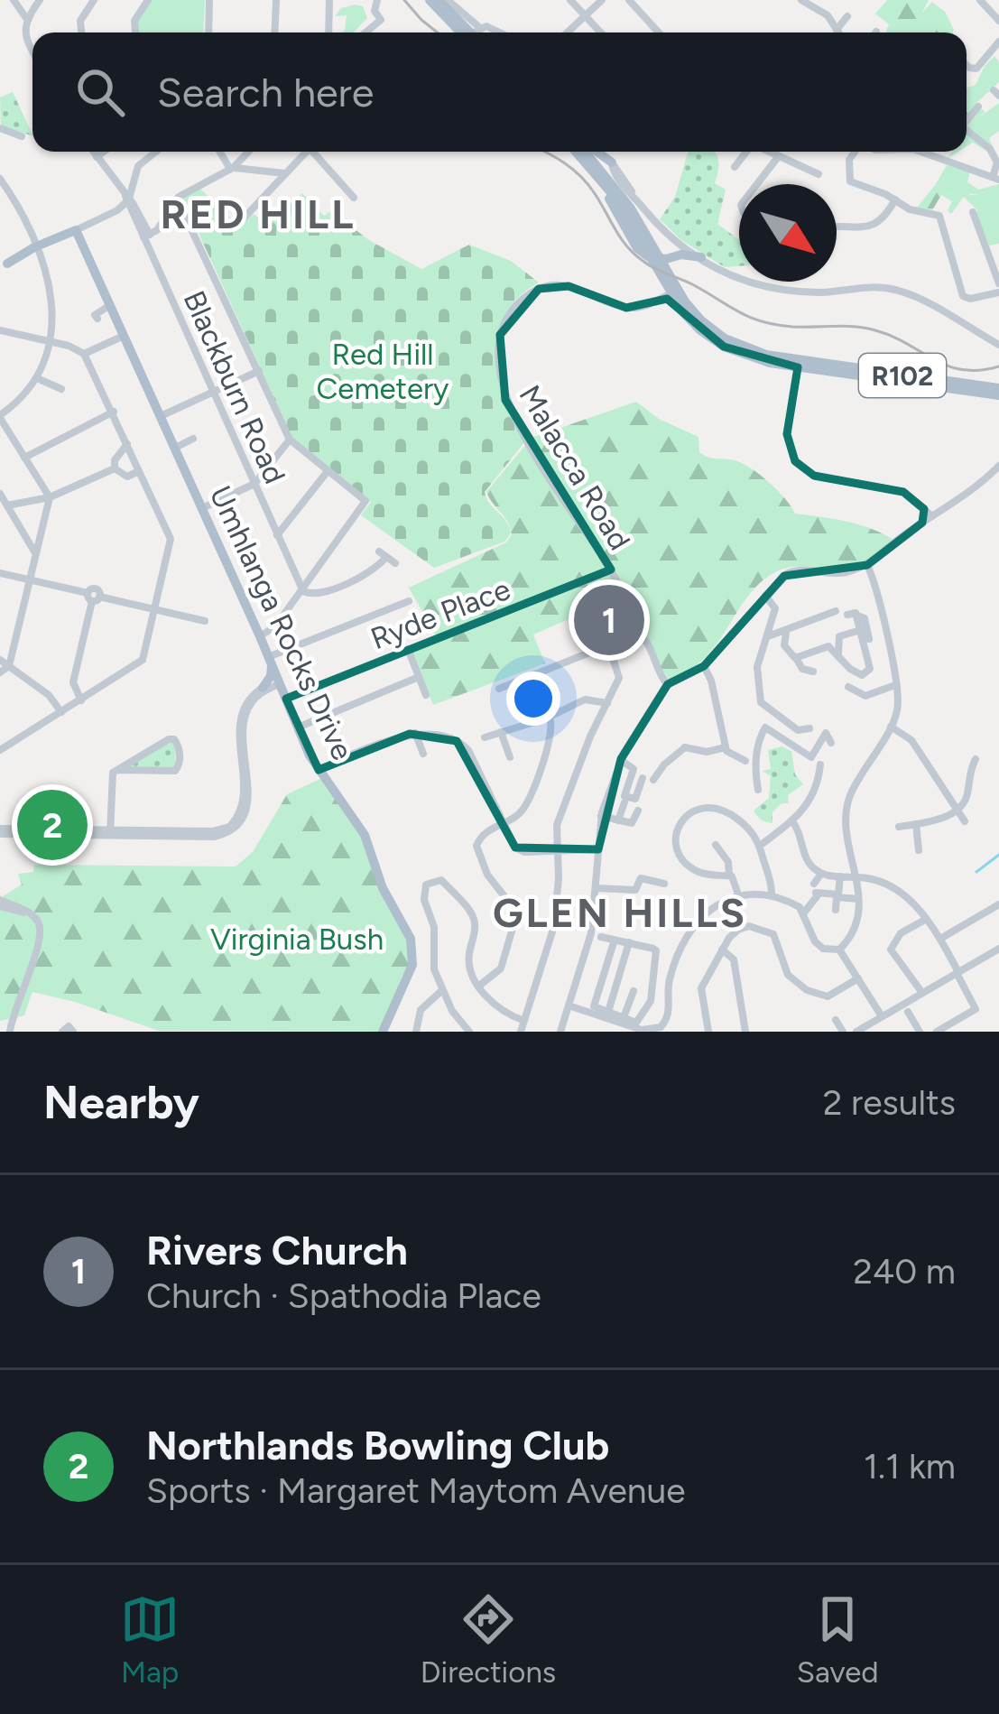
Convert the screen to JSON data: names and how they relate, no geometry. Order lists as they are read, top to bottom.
{
  "streets": {
    "main road": ["R102", "Umhlanga Rocks Drive"],
    "street": ["Blackburn Road", "Malacca Road", "Ryde Place"]
  },
  "crossings": [
    ["R102", "Malacca Road"],
    ["Malacca Road", "Ryde Place"],
    ["Ryde Place", "Umhlanga Rocks Drive"]
  ],
  "districts": ["RED HILL", "GLEN HILLS"],
  "parks": ["Red Hill Cemetery", "Virginia Bush"],
  "north": "bottom right",
  "page": {
    "search": "Search here",
    "pins": ["1", "2"],
    "heading": ["Nearby", "2 results"],
    "list": [
      {
        "mark": "1",
        "name": "Rivers Church",
        "note": "Church · Spathodia Place",
        "value": "240 m"
      },
      {
        "mark": "2",
        "name": "Northlands Bowling Club",
        "note": "Sports · Margaret Maytom Avenue",
        "value": "1.1 km"
      }
    ],
    "nav": ["Map", "Directions", "Saved"]
  }
}
